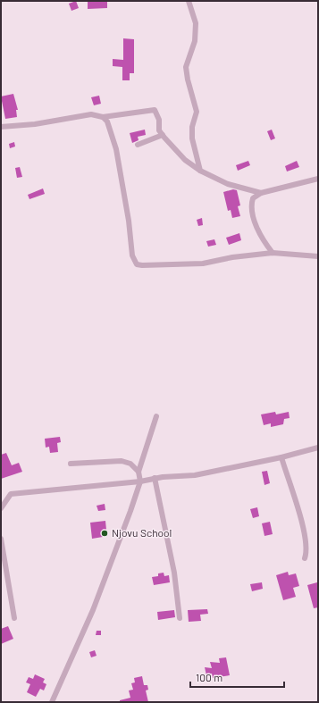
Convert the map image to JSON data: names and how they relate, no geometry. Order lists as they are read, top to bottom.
{
  "places": ["Njovu School"],
  "scale_bar": "100 m"
}
